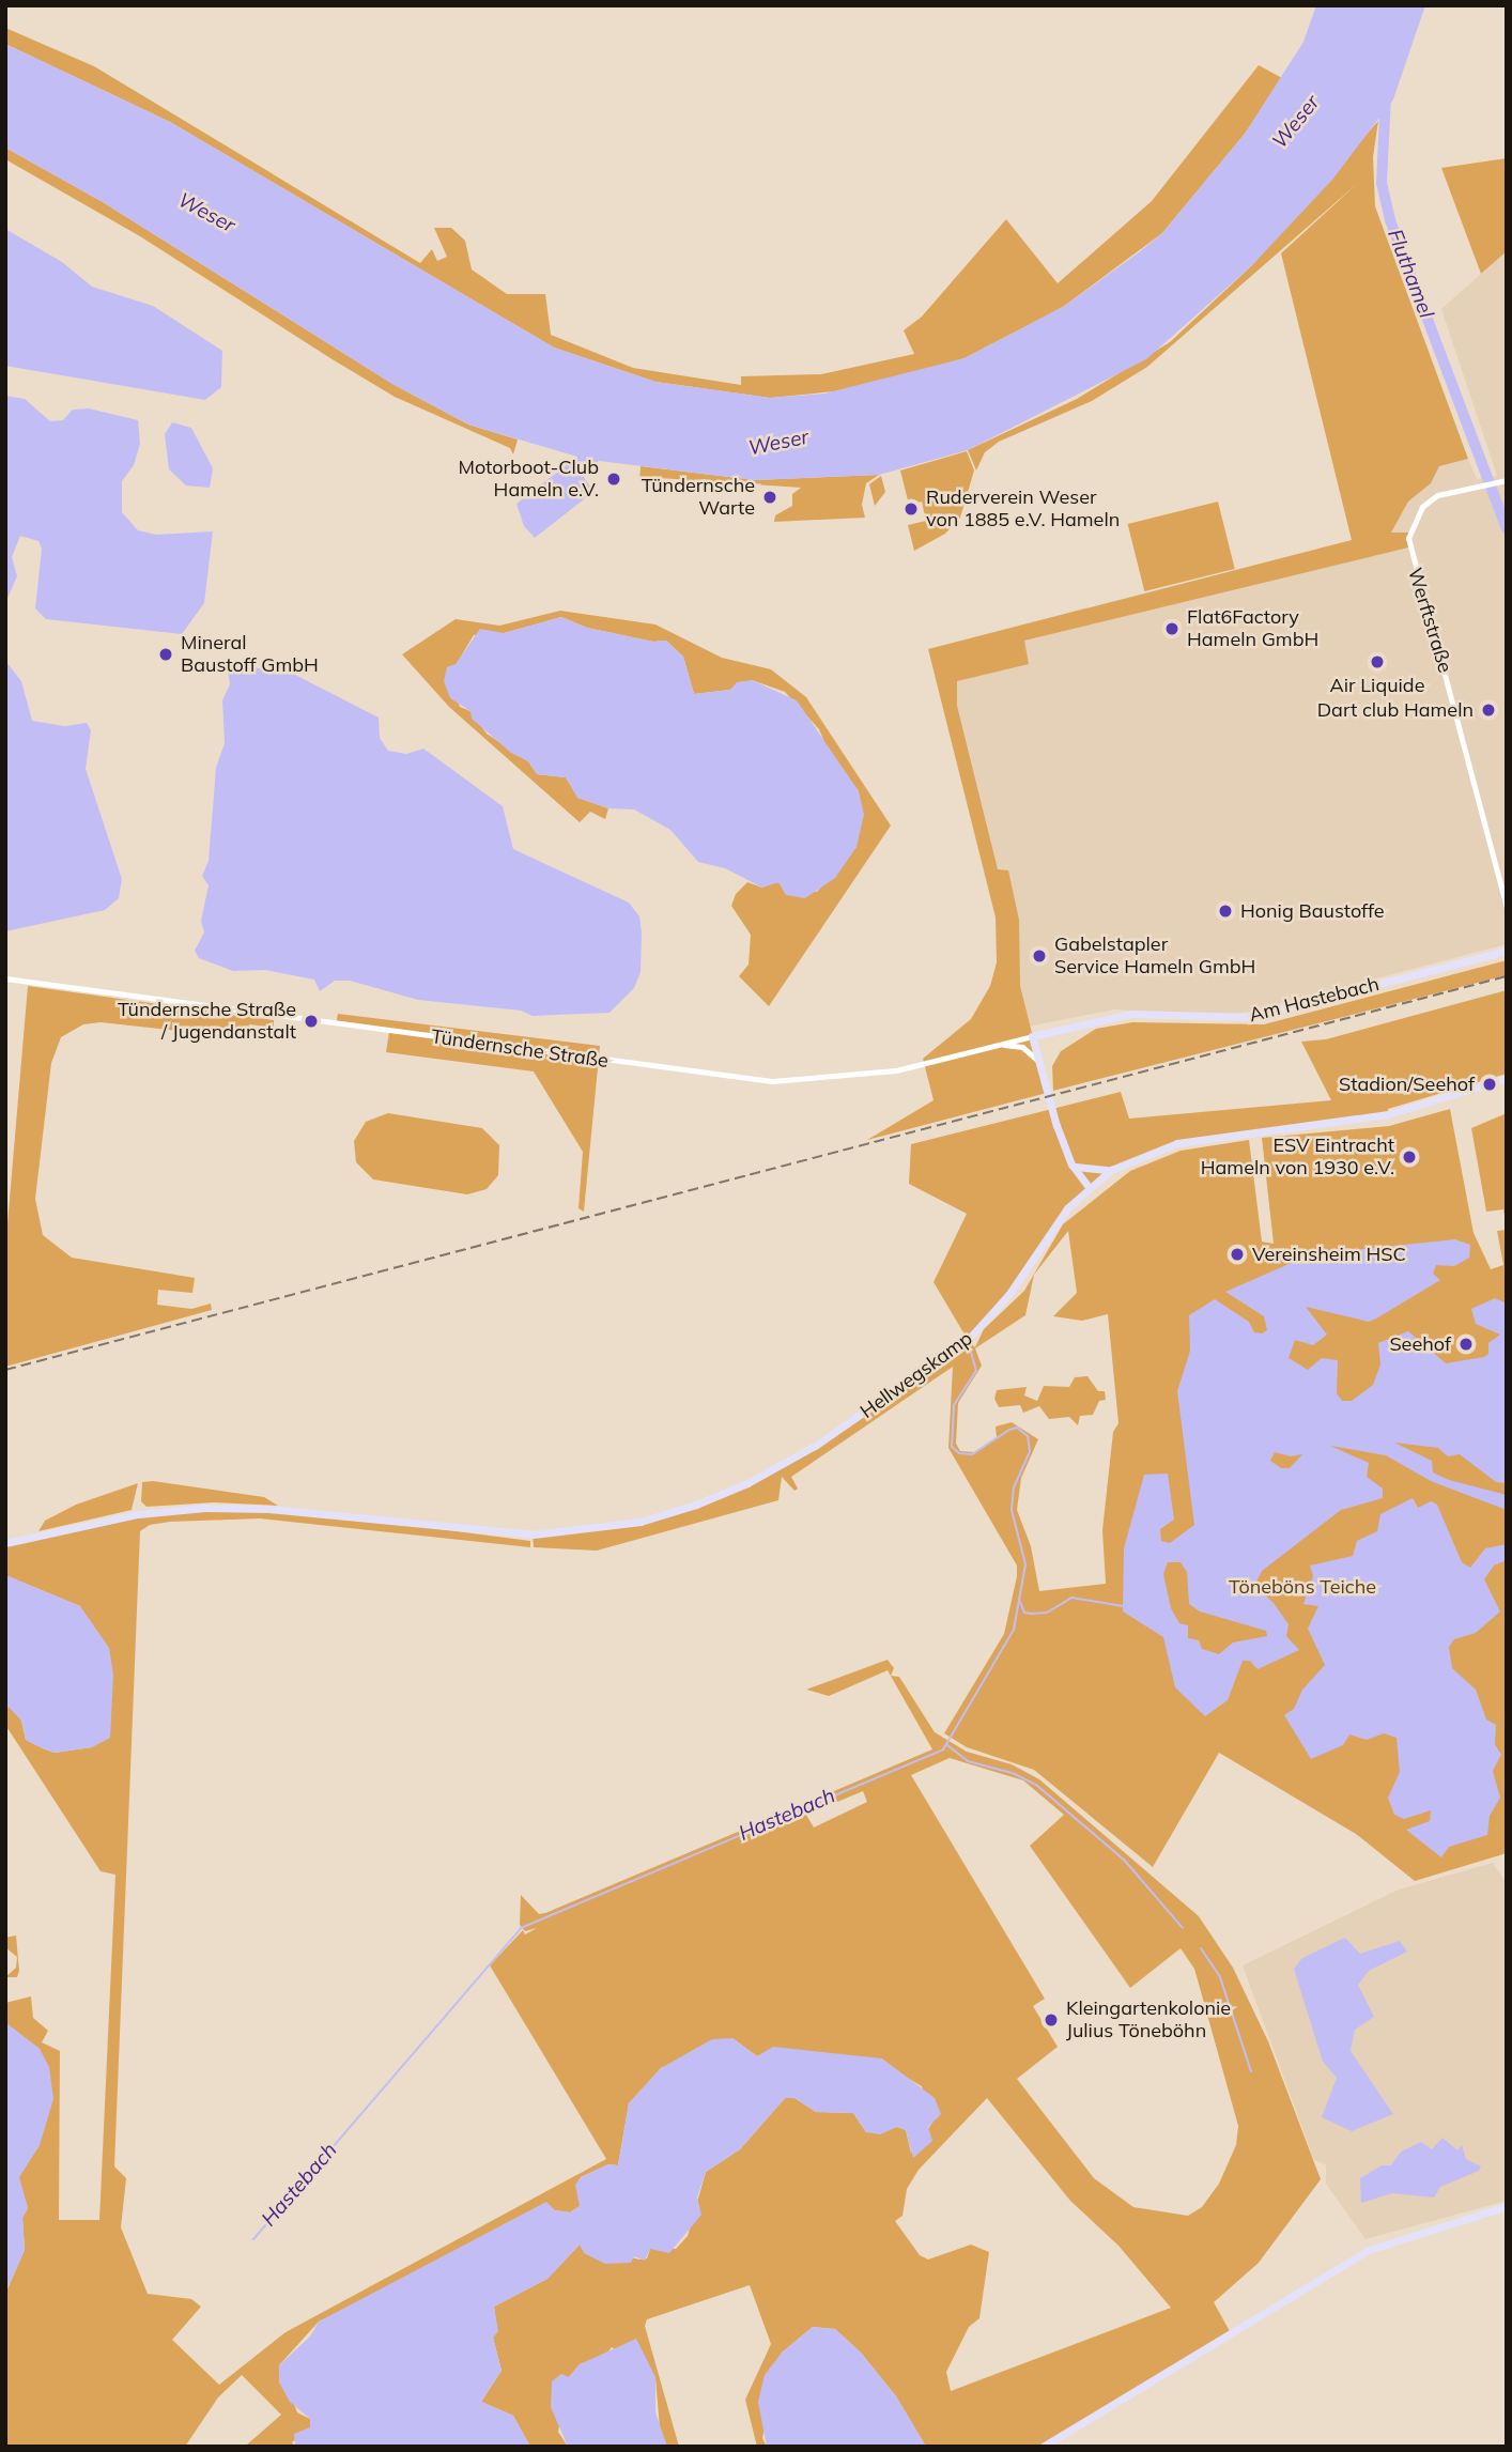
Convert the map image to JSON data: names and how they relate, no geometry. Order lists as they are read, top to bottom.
{
  "streets": {
    "main road": ["Am Hastebach", "Hellwegskamp"],
    "street": ["Werftstraße", "Tündernsche Straße"]
  },
  "crossings": [
    ["Am Hastebach", "Tündernsche Straße"]
  ],
  "water": ["Weser", "Fluthamel", "Hastebach"],
  "parks": ["Töneböns Teiche"],
  "places": [
    "Motorboot-Club Hameln e.V.",
    "Tündernsche Warte",
    "Ruderverein Weser von 1885 e.V. Hameln",
    "Flat6Factory Hameln GmbH",
    "Mineral Baustoff GmbH",
    "Air Liquide",
    "Dart club Hameln",
    "Honig Baustoffe",
    "Gabelstapler Service Hameln GmbH",
    "Tündernsche Straße / Jugendanstalt",
    "Stadion/Seehof",
    "ESV Eintracht Hameln von 1930 e.V.",
    "Vereinsheim HSC",
    "Seehof",
    "Kleingartenkolonie Julius Töneböhn"
  ]
}
